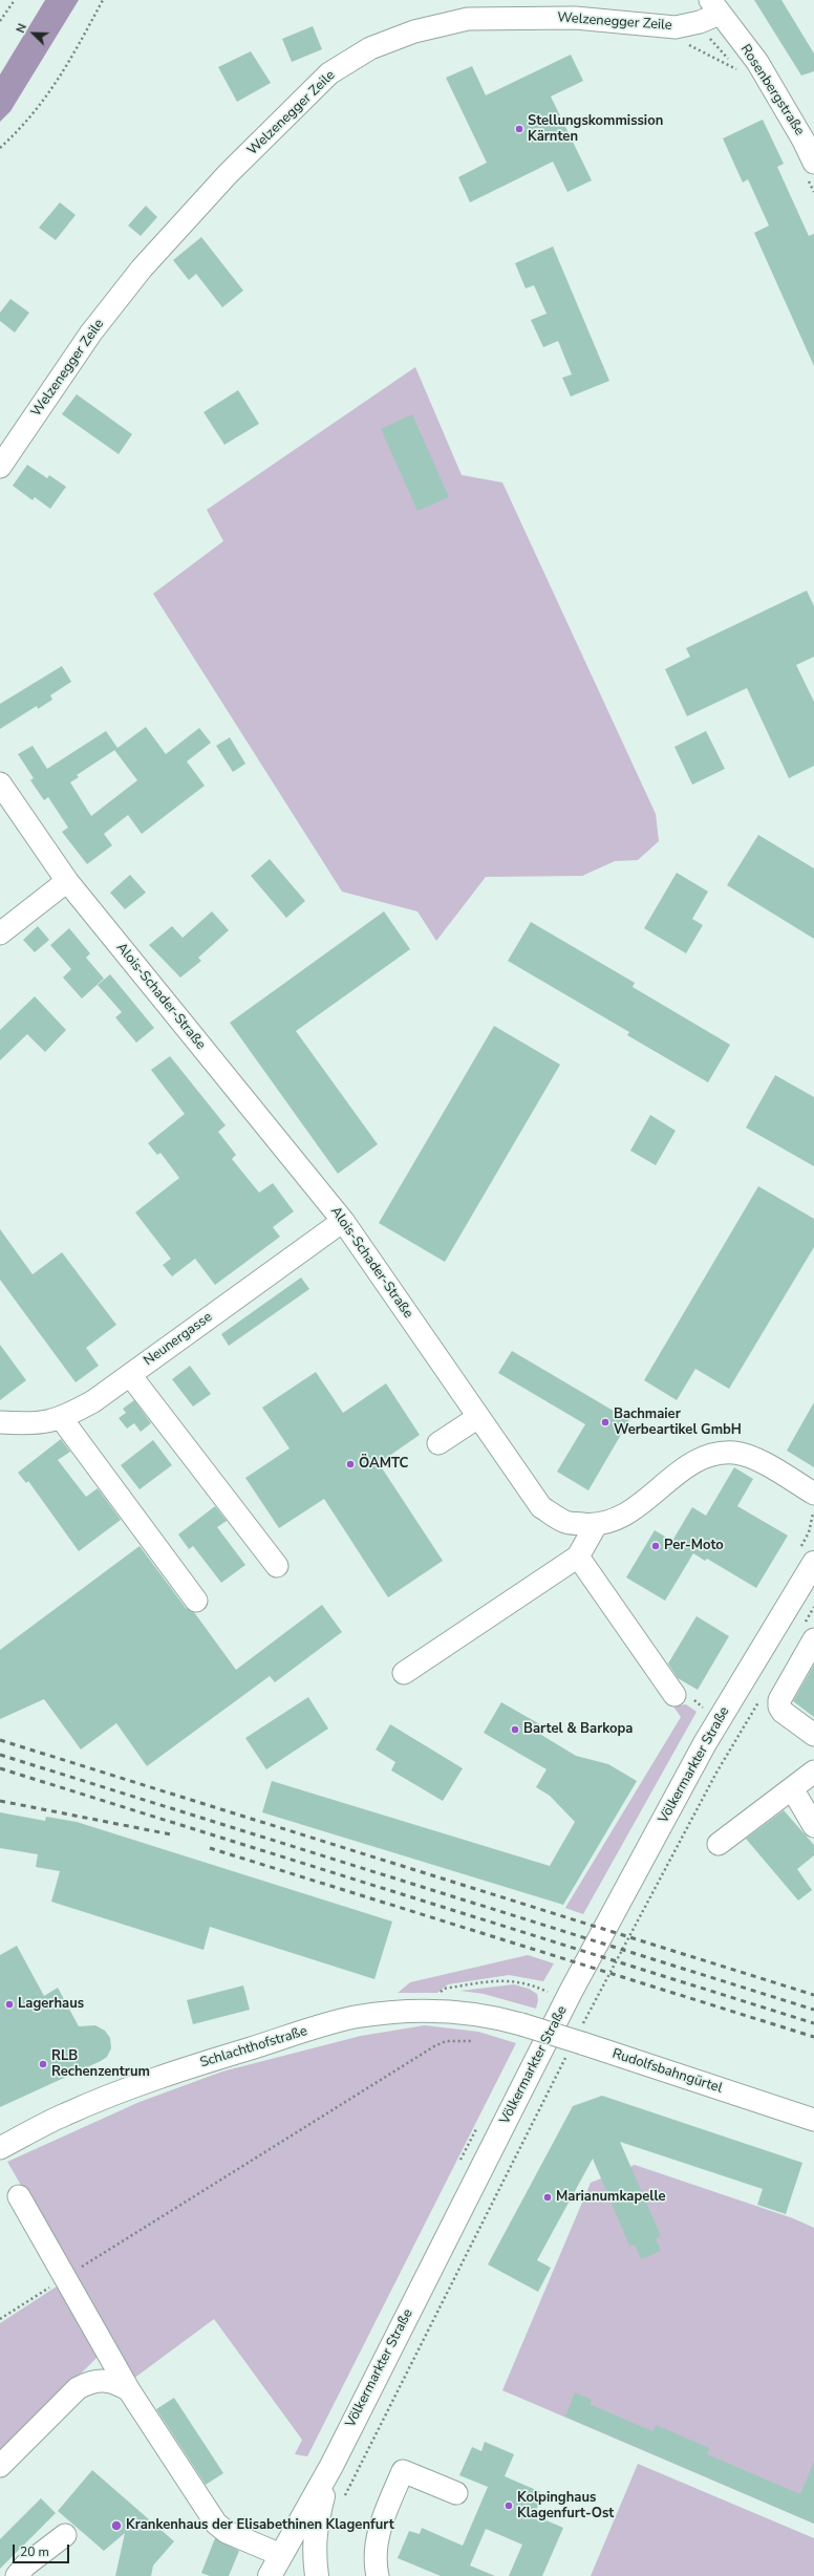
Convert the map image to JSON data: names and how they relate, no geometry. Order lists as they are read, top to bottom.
{
  "streets": {
    "main road": ["Völkermarkter Straße"],
    "street": [
      "Welzenegger Zeile",
      "Rosenbergstraße",
      "Alois-Schader-Straße",
      "Neunergasse",
      "Schlachthofstraße",
      "Rudolfsbahngürtel"
    ]
  },
  "crossings": [
    ["Welzenegger Zeile", "Rosenbergstraße"],
    ["Alois-Schader-Straße", "Neunergasse"],
    ["Schlachthofstraße", "Rudolfsbahngürtel"]
  ],
  "places": [
    "Stellungskommission Kärnten",
    "Bachmaier Werbeartikel GmbH",
    "ÖAMTC",
    "Per-Moto",
    "Bartel & Barkopa",
    "Lagerhaus",
    "RLB Rechenzentrum",
    "Marianumkapelle",
    "Kolpinghaus Klagenfurt-Ost",
    "Krankenhaus der Elisabethinen Klagenfurt"
  ],
  "scale_bar": "20 m",
  "north": "top left"
}
